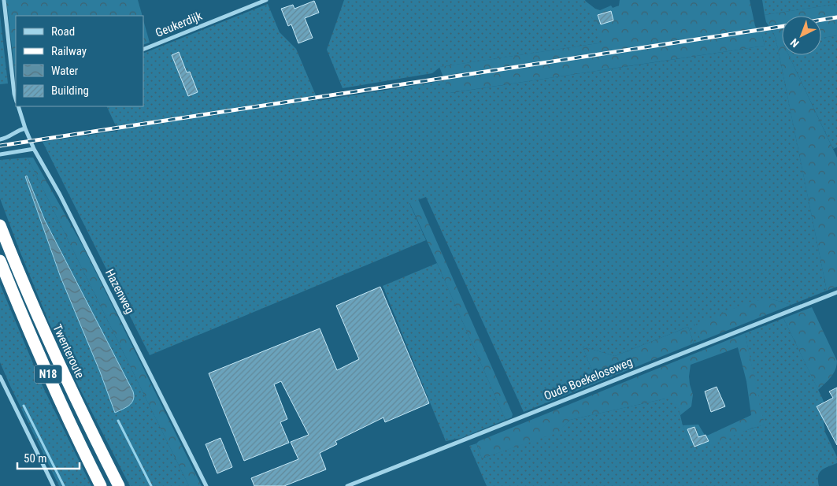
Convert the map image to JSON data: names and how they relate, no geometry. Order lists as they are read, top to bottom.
{
  "streets": {
    "highway": ["Twenteroute", "N18"],
    "street": ["Geukerdijk", "Hazenweg", "Oude Boekeloseweg"]
  },
  "legend": [
    "Road",
    "Railway",
    "Water",
    "Building"
  ],
  "scale_bar": "50 m",
  "north": "bottom left"
}
